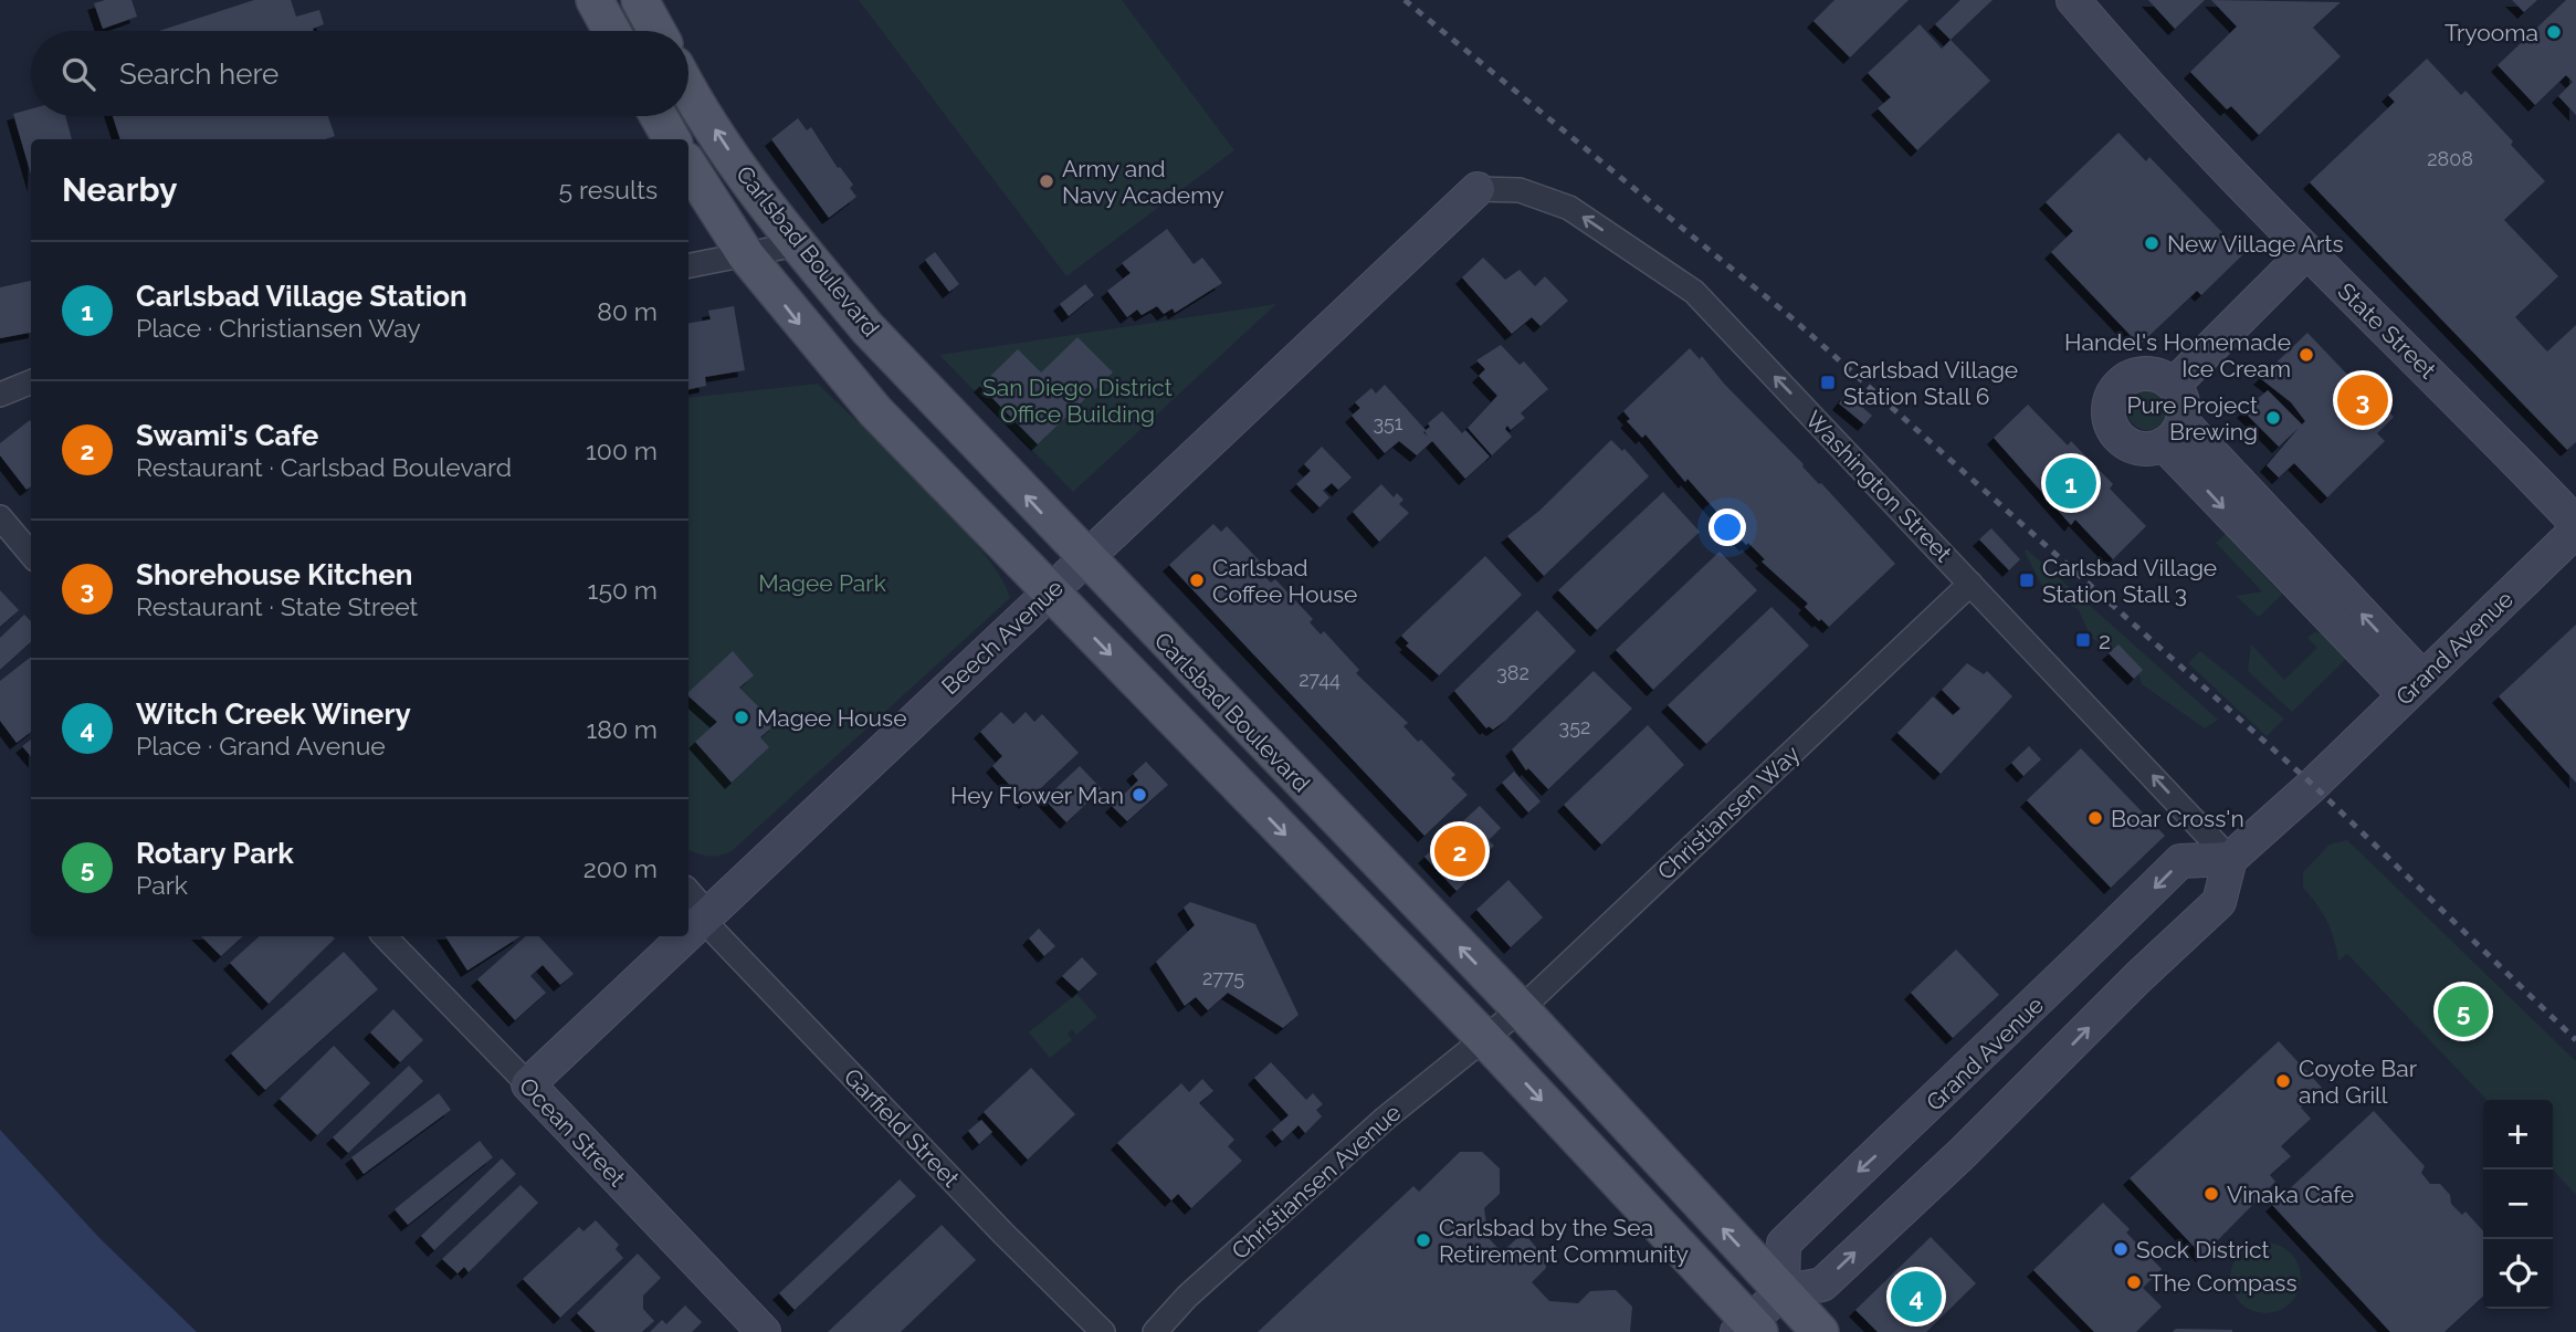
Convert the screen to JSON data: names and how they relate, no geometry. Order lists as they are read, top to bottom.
{
  "streets": {
    "main road": [
      "Carlsbad Boulevard",
      "State Street",
      "Beech Avenue",
      "Grand Avenue",
      "Ocean Street"
    ],
    "street": [
      "Washington Street",
      "Christiansen Way",
      "Garfield Street",
      "Christiansen Avenue"
    ]
  },
  "crossings": [
    ["Carlsbad Boulevard", "Beech Avenue"],
    ["Carlsbad Boulevard", "Grand Avenue"],
    ["Carlsbad Boulevard", "Christiansen Way"],
    ["Carlsbad Boulevard", "Christiansen Avenue"],
    ["Washington Street", "Beech Avenue"],
    ["Washington Street", "Grand Avenue"],
    ["Washington Street", "Christiansen Way"],
    ["Beech Avenue", "Garfield Street"],
    ["Beech Avenue", "Ocean Street"],
    ["Christiansen Way", "Christiansen Avenue"]
  ],
  "one_way": ["Washington Street"],
  "parks": ["San Diego District Office Building", "Magee Park"],
  "places": {
    "other": [
      "Tryooma",
      "Army and Navy Academy",
      "New Village Arts",
      "Handel's Homemade Ice Cream",
      "Pure Project Brewing",
      "Carlsbad Coffee House",
      "Magee House",
      "Hey Flower Man",
      "Boar Cross'n",
      "Coyote Bar and Grill",
      "Vinaka Cafe",
      "Carlsbad by the Sea Retirement Community",
      "Sock District",
      "The Compass"
    ],
    "transit": ["Carlsbad Village Station Stall 6", "Carlsbad Village Station Stall 3", "2"]
  },
  "house_numbers": [
    "2808",
    "351",
    "382",
    "2744",
    "352",
    "2775"
  ],
  "page": {
    "search": "Search here",
    "heading": ["Nearby", "5 results"],
    "list": [
      {
        "mark": "1",
        "name": "Carlsbad Village Station",
        "note": "Place · Christiansen Way",
        "value": "80 m"
      },
      {
        "mark": "2",
        "name": "Swami's Cafe",
        "note": "Restaurant · Carlsbad Boulevard",
        "value": "100 m"
      },
      {
        "mark": "3",
        "name": "Shorehouse Kitchen",
        "note": "Restaurant · State Street",
        "value": "150 m"
      },
      {
        "mark": "4",
        "name": "Witch Creek Winery",
        "note": "Place · Grand Avenue",
        "value": "180 m"
      },
      {
        "mark": "5",
        "name": "Rotary Park",
        "note": "Park",
        "value": "200 m"
      }
    ],
    "pins": [
      "3",
      "1",
      "2",
      "5",
      "4"
    ],
    "map_buttons": ["+", "−"]
  }
}
